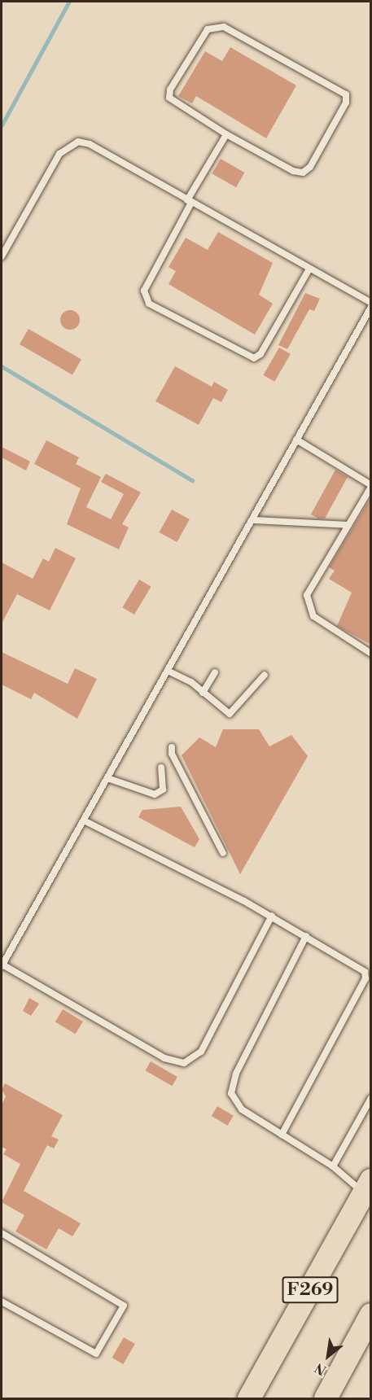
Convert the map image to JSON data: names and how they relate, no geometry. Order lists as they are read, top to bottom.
{
  "streets": {
    "highway": ["F269"]
  },
  "north": "bottom left"
}
